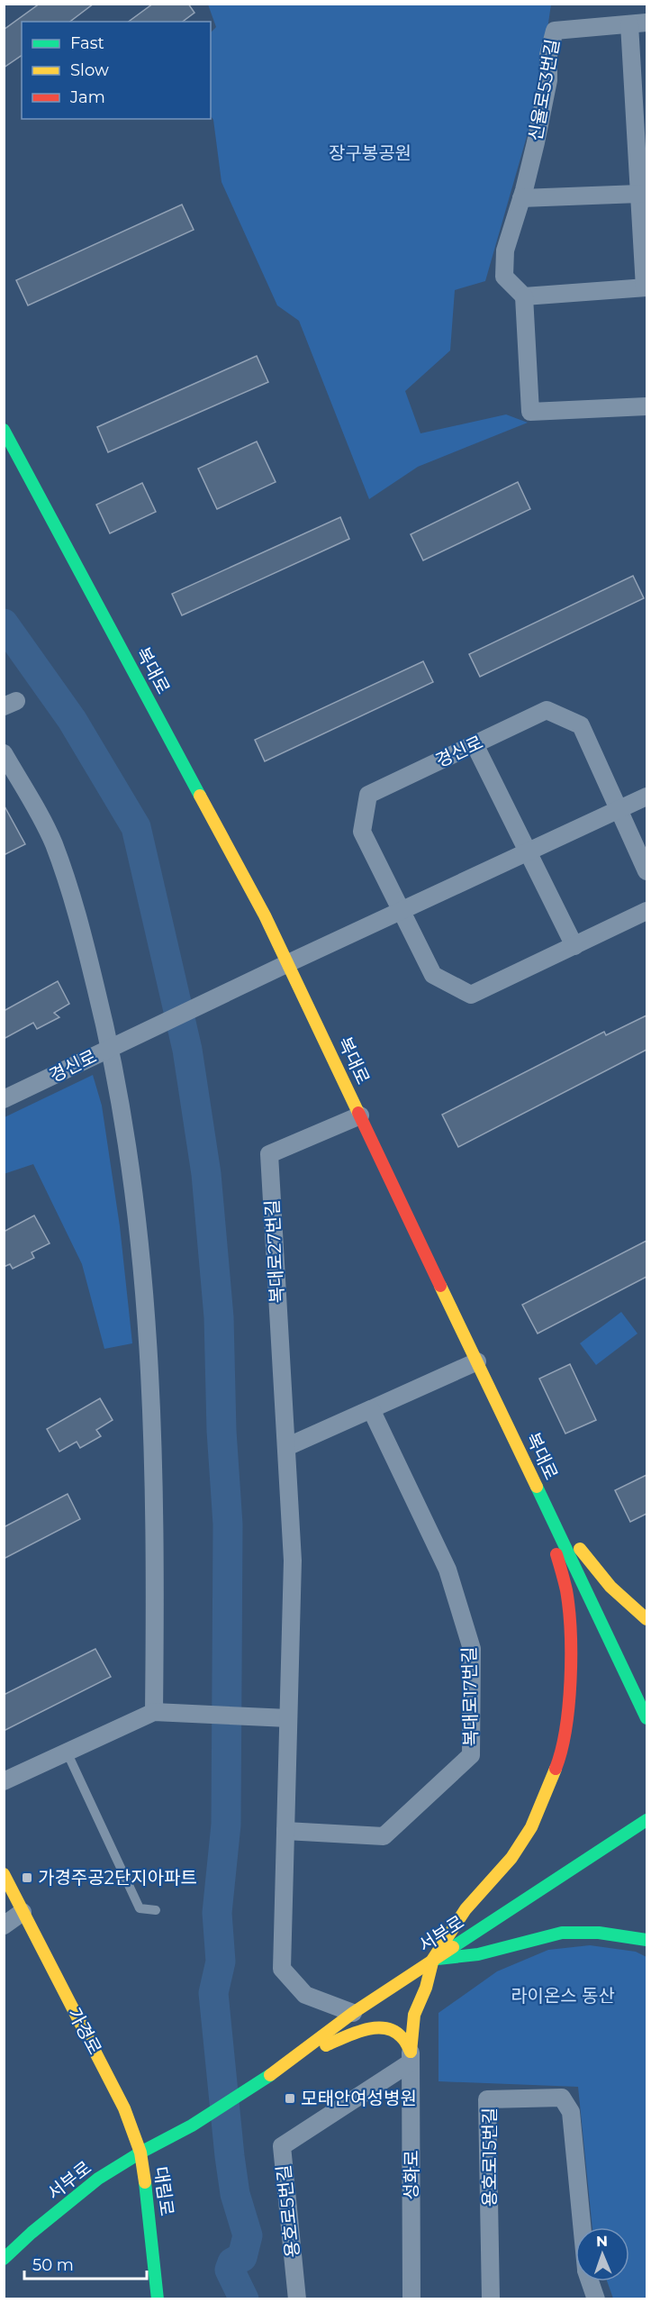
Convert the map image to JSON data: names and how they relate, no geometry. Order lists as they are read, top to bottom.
{
  "streets": {
    "main road": [
      "복대로",
      "서부로",
      "가경로",
      "대림로"
    ],
    "street": [
      "신율로53번길",
      "경신로",
      "복대로27번길",
      "복대로17번길",
      "용호로15번길",
      "성화로",
      "용호로5번길"
    ]
  },
  "crossings": [
    ["복대로", "경신로"],
    ["복대로", "복대로27번길"],
    ["서부로", "가경로"],
    ["서부로", "대림로"],
    ["가경로", "대림로"],
    ["성화로", "용호로5번길"]
  ],
  "parks": ["장구봉공원", "라이온스 동산"],
  "places": {
    "transit": ["가경주공2단지아파트", "모태안여성병원"]
  },
  "legend": ["Fast", "Slow", "Jam"],
  "scale_bar": "50 m",
  "north": "top"
}
